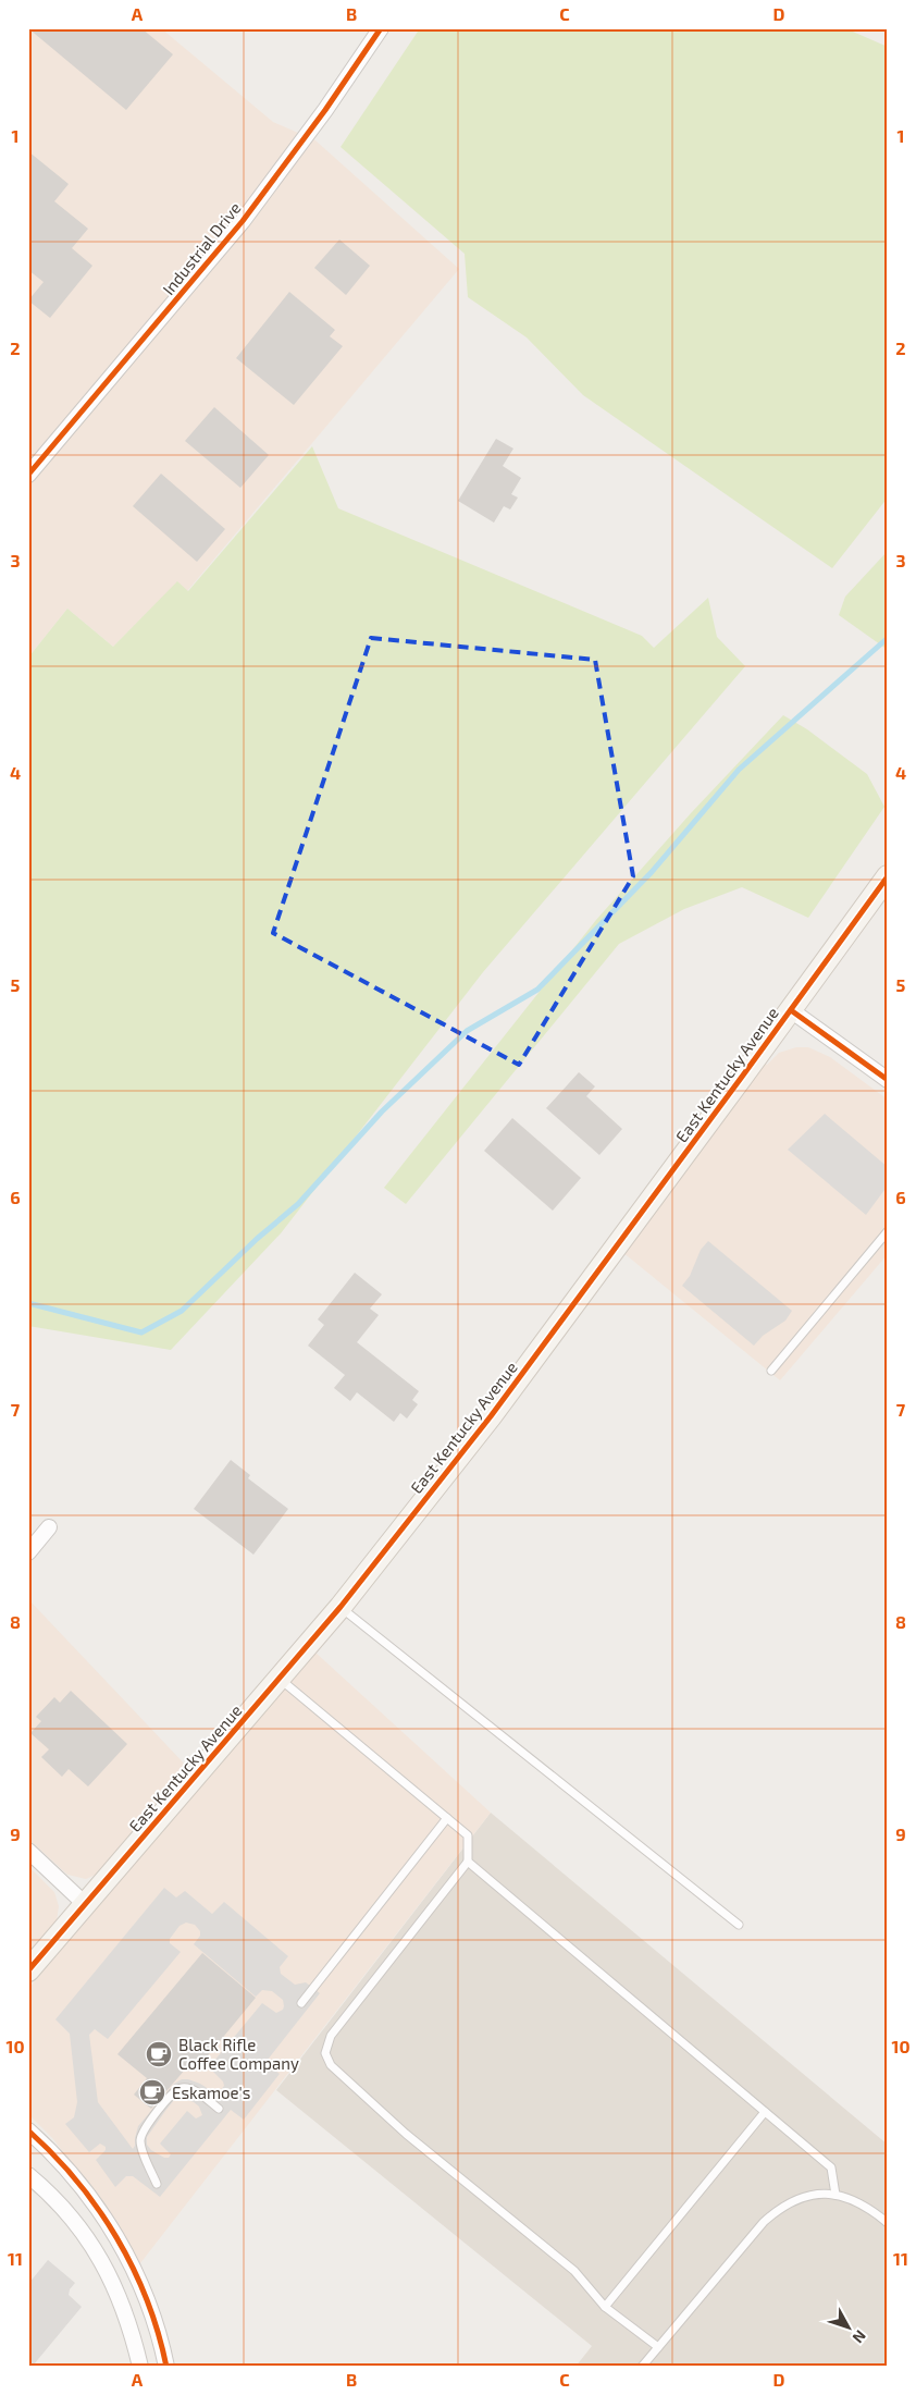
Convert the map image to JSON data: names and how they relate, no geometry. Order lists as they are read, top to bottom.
{
  "streets": {
    "street": ["Industrial Drive", "East Kentucky Avenue"]
  },
  "places": {
    "cafe": ["Black Rifle Coffee Company", "Eskamoe's"]
  },
  "north": "bottom right",
  "grid": {
    "columns": [
      "A",
      "B",
      "C",
      "D"
    ],
    "rows": [
      "1",
      "2",
      "3",
      "4",
      "5",
      "6",
      "7",
      "8",
      "9",
      "10",
      "11"
    ]
  }
}
